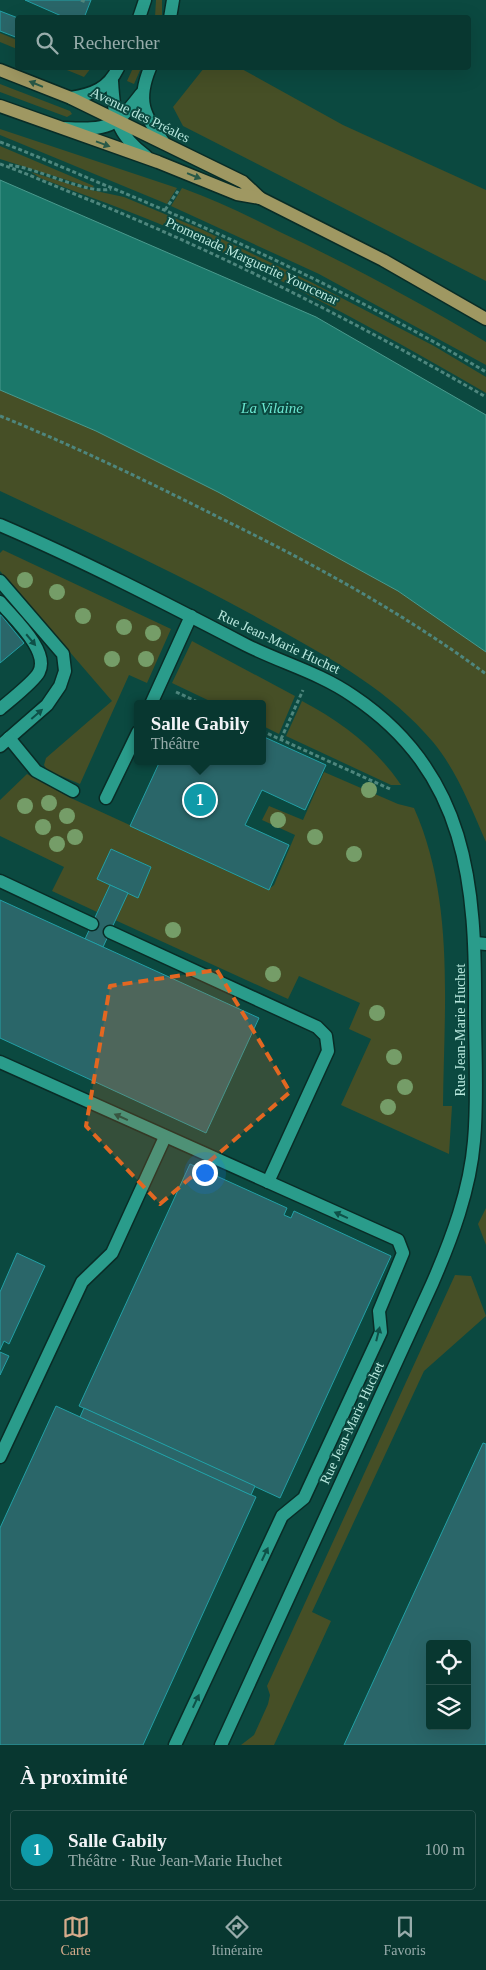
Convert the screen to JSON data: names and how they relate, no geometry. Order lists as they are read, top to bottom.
{
  "streets": {
    "main road": ["Avenue des Préales"],
    "street": ["Rue Jean-Marie Huchet"],
    "path": ["Promenade Marguerite Yourcenar"]
  },
  "water": ["La Vilaine"],
  "page": {
    "search": "Rechercher",
    "popup": ["Salle Gabily", "Théâtre"],
    "pins": "1",
    "heading": "À proximité",
    "list": [
      {
        "mark": "1",
        "name": "Salle Gabily",
        "note": "Théâtre · Rue Jean-Marie Huchet",
        "value": "100 m"
      }
    ],
    "nav": ["Carte", "Itinéraire", "Favoris"]
  }
}
